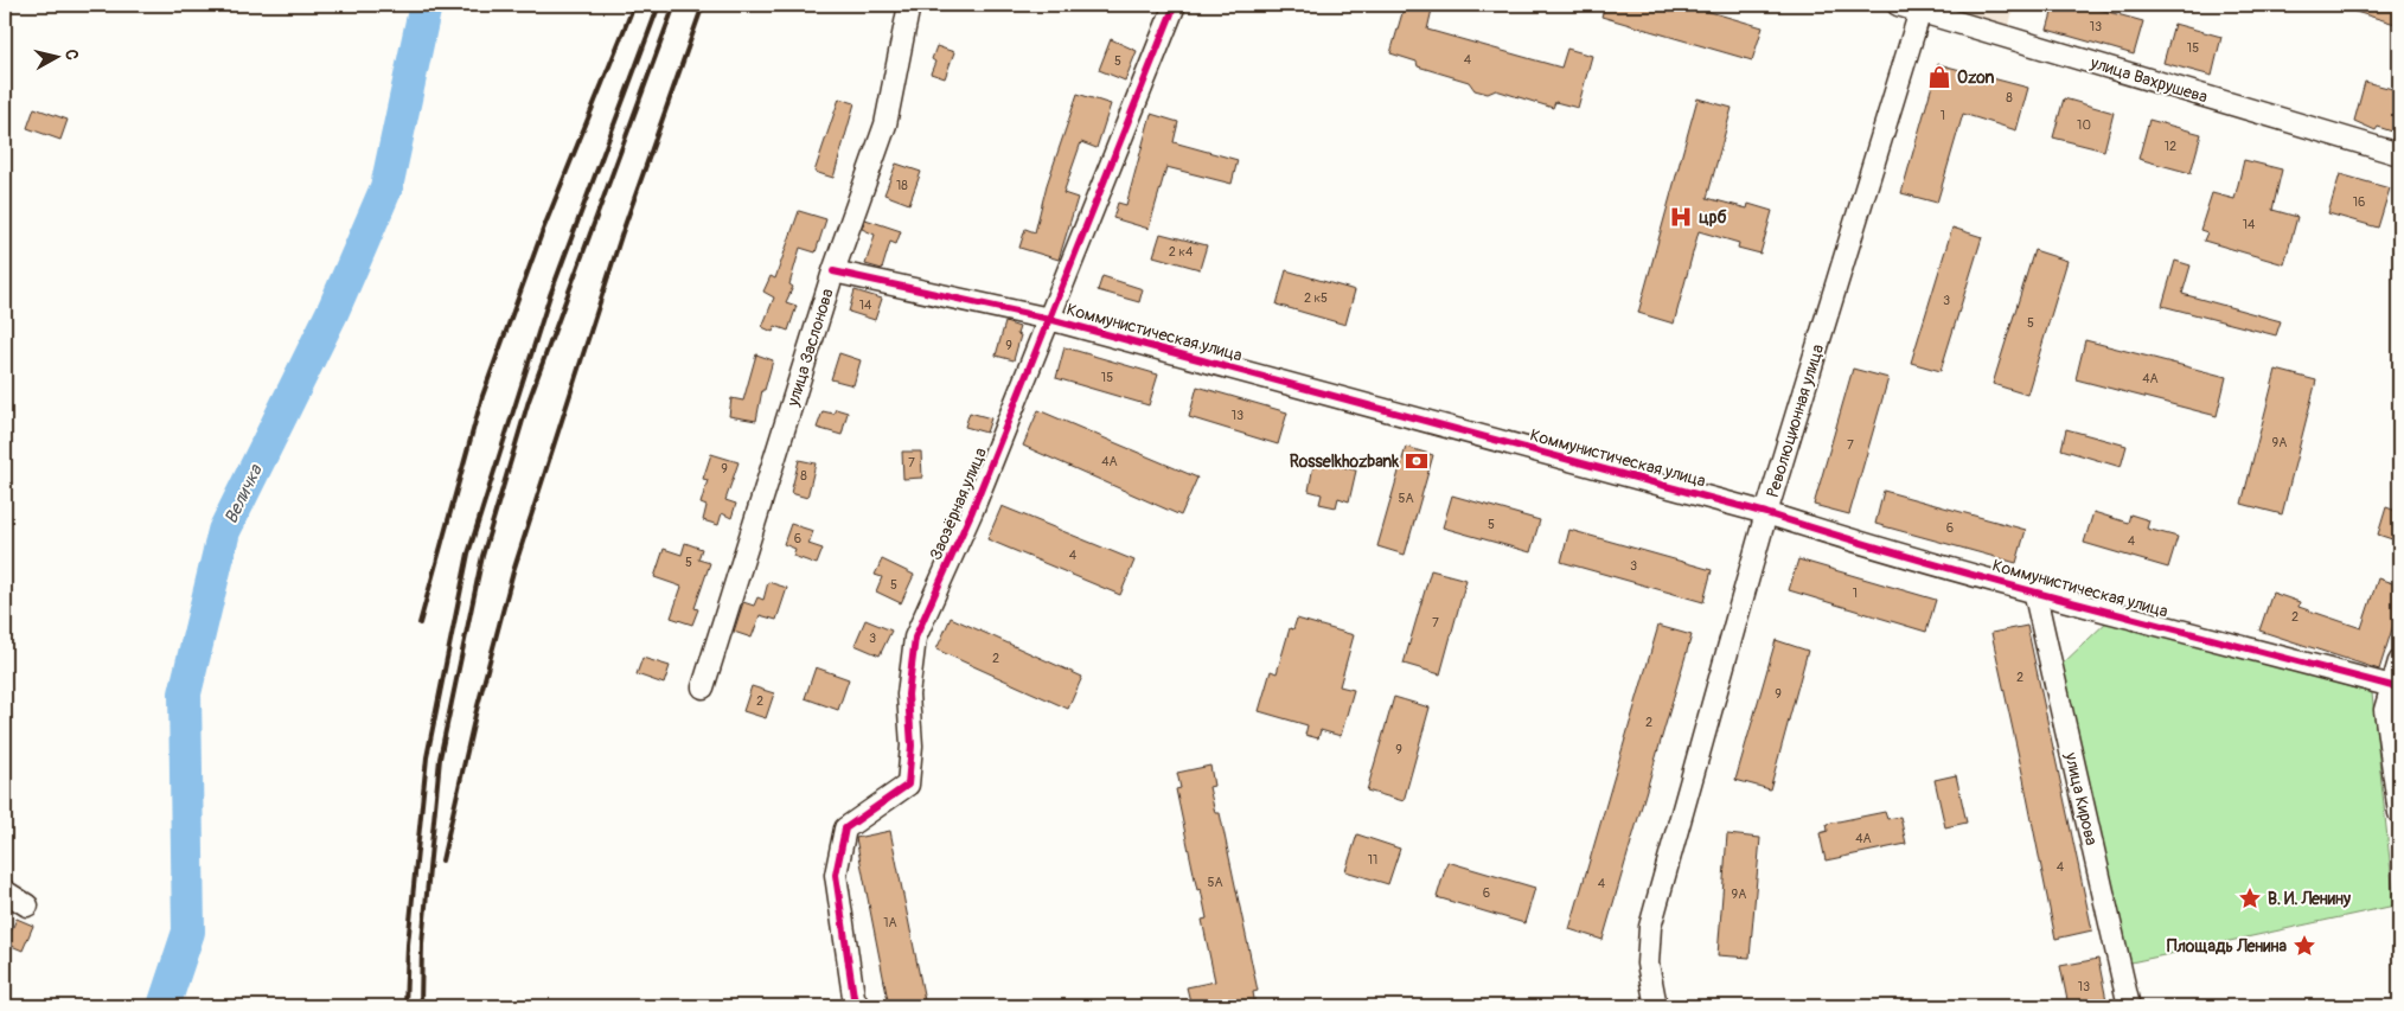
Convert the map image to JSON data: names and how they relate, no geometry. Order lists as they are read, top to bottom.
{
  "streets": {
    "street": [
      "улица Вахрушева",
      "Коммунистическая улица",
      "улица Заслонова",
      "Революционная улица",
      "Заозёрная улица",
      "улица Кирова"
    ]
  },
  "crossings": [
    ["улица Вахрушева", "Революционная улица"],
    ["Коммунистическая улица", "улица Заслонова"],
    ["Коммунистическая улица", "Революционная улица"],
    ["Коммунистическая улица", "Заозёрная улица"],
    ["Коммунистическая улица", "улица Кирова"]
  ],
  "water": ["Величка"],
  "places": {
    "shop": ["Ozon"],
    "hospital": ["црб"],
    "bank": ["Rosselkhozbank"],
    "place": ["В. И. Ленину", "Площадь Ленина"]
  },
  "house_numbers": [
    "13",
    "15",
    "4",
    "5",
    "8",
    "1",
    "10",
    "12",
    "18",
    "16",
    "14",
    "2 к4",
    "2 к5",
    "3",
    "14",
    "5",
    "9",
    "15",
    "4А",
    "13",
    "9А",
    "7",
    "4А",
    "7",
    "9",
    "8",
    "5А",
    "5",
    "6",
    "6",
    "4",
    "4",
    "5",
    "3",
    "5",
    "1",
    "2",
    "7",
    "3",
    "2",
    "2",
    "9",
    "2",
    "2",
    "9",
    "4А",
    "11",
    "4",
    "5А",
    "4",
    "6",
    "9А",
    "1А",
    "13"
  ],
  "north": "right"
}
